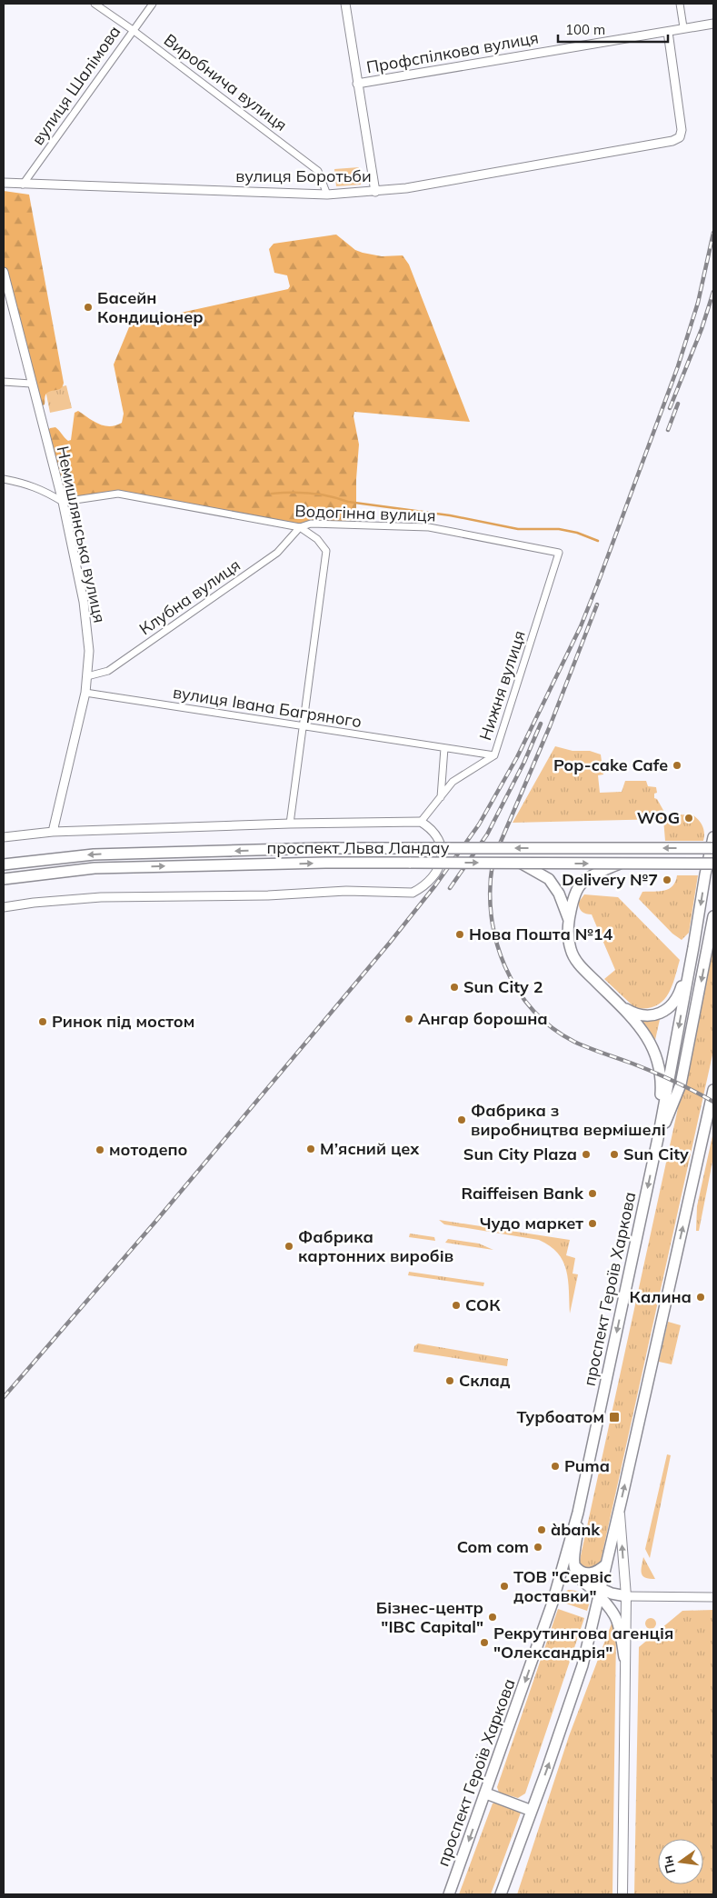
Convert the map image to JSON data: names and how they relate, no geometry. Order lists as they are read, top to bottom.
{
  "streets": {
    "main road": ["проспект Льва Ландау", "проспект Героїв Харкова"],
    "street": [
      "Профспілкова вулиця",
      "Виробнича вулиця",
      "вулиця Шалімова",
      "вулиця Боротьби",
      "Водогінна вулиця",
      "Немишлянська вулиця",
      "Клубна вулиця",
      "Нижня вулиця",
      "вулиця Івана Багряного"
    ]
  },
  "crossings": [
    ["Профспілкова вулиця", "вулиця Боротьби"],
    ["Виробнича вулиця", "вулиця Шалімова"],
    ["Виробнича вулиця", "вулиця Боротьби"],
    ["вулиця Шалімова", "вулиця Боротьби"],
    ["Водогінна вулиця", "Немишлянська вулиця"],
    ["Водогінна вулиця", "Клубна вулиця"],
    ["Водогінна вулиця", "Нижня вулиця"],
    ["Немишлянська вулиця", "Клубна вулиця"],
    ["Немишлянська вулиця", "вулиця Івана Багряного"],
    ["Нижня вулиця", "вулиця Івана Багряного"],
    ["проспект Льва Ландау", "проспект Героїв Харкова"]
  ],
  "places": {
    "other": [
      "Басейн Кондиціонер",
      "Pop-cake Cafe",
      "WOG",
      "Delivery №7",
      "Нова Пошта №14",
      "Sun City 2",
      "Ангар борошна",
      "Ринок під мостом",
      "Фабрика з виробництва вермішелі",
      "М’ясний цех",
      "мотодепо",
      "Sun City Plaza",
      "Sun City",
      "Raiffeisen Bank",
      "Чудо маркет",
      "Фабрика картонних виробів",
      "Калина",
      "СОК",
      "Склад",
      "Puma",
      "àbank",
      "Com com",
      "ТОВ \"Сервіс доставки\"",
      "Бізнес-центр \"IBC Capital\"",
      "Рекрутингова агенція \"Олександрія\""
    ],
    "transit": ["Турбоатом"]
  },
  "scale_bar": "100 m",
  "north": "left"
}
